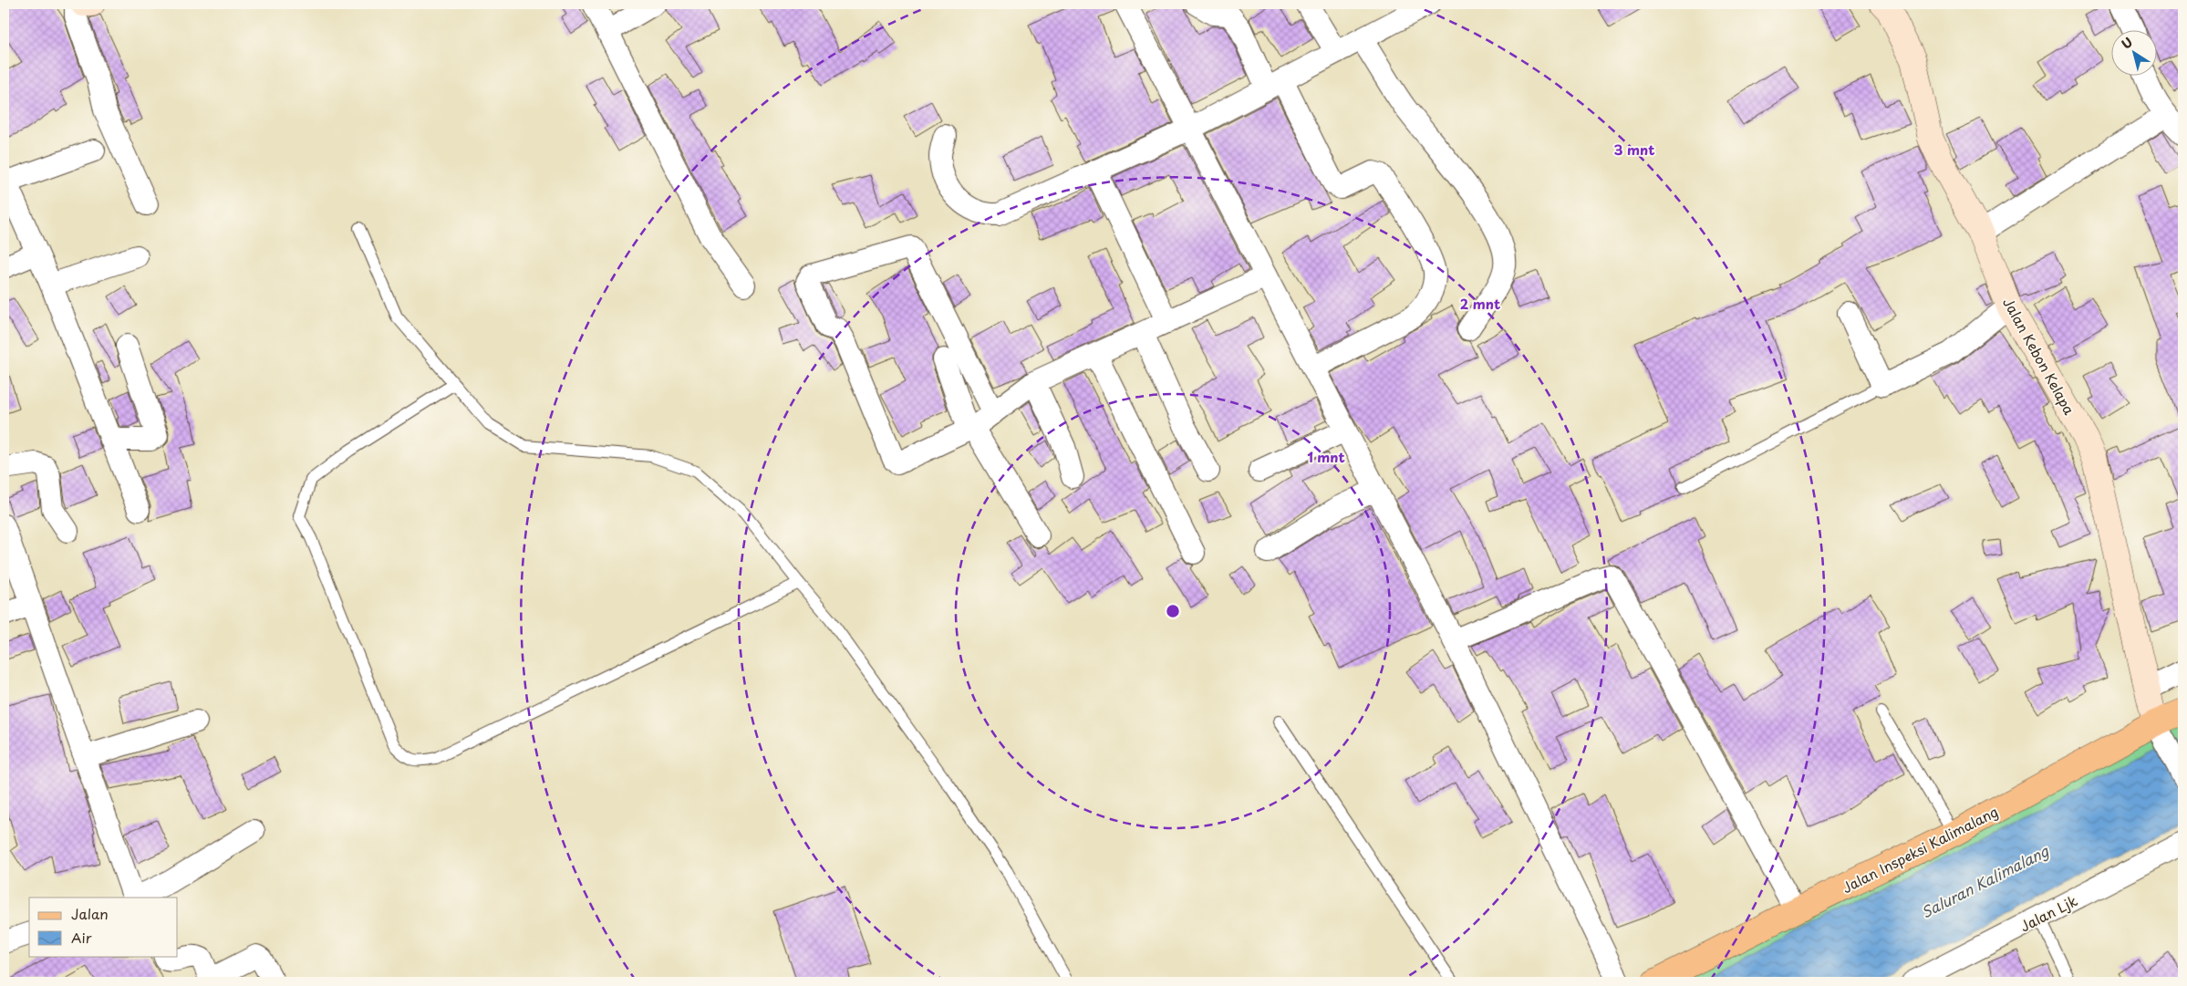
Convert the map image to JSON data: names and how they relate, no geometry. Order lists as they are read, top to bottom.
{
  "streets": {
    "main road": ["Jalan Inspeksi Kalimalang"],
    "street": ["Jalan Kebon Kelapa", "Jalan Ljk"]
  },
  "crossings": [
    ["Jalan Kebon Kelapa", "Jalan Inspeksi Kalimalang"]
  ],
  "water": ["Saluran Kalimalang"],
  "legend": ["Jalan", "Air"],
  "north": "top left",
  "rings": ["3 mnt", "2 mnt", "1 mnt"]
}
